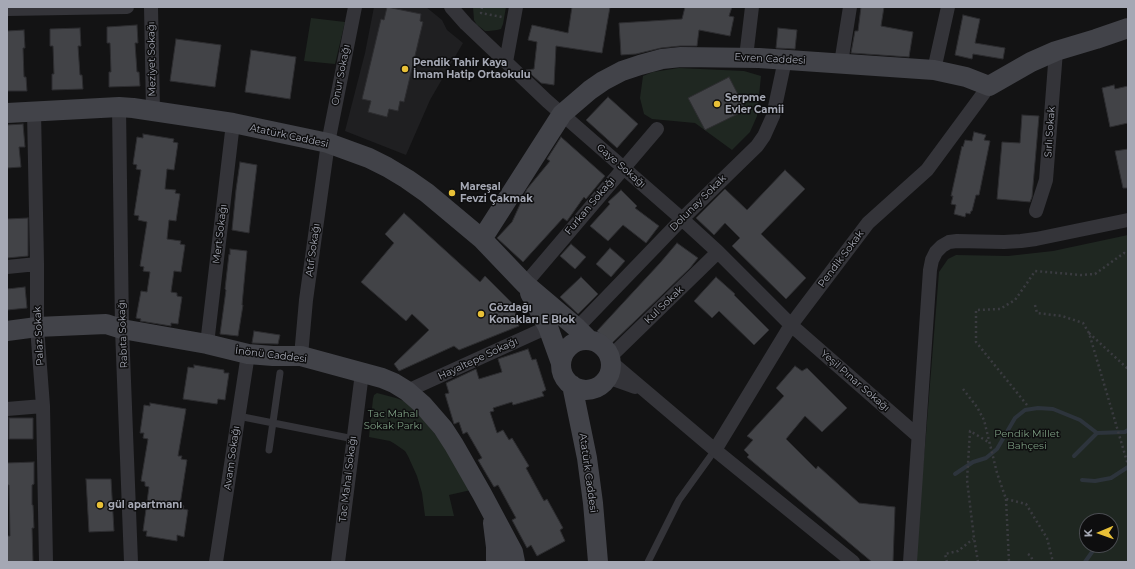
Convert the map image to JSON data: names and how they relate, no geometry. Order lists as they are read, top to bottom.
{
  "streets": {
    "street": [
      "Meziyet Sokağı",
      "Evren Caddesi",
      "Onur Sokağı",
      "Sırlı Sokak",
      "Atatürk Caddesi",
      "Gaye Sokağı",
      "Dolunay Sokak",
      "Furkan Sokağı",
      "Mert Sokağı",
      "Atıf Sokağı",
      "Pendik Sokak",
      "Kul Sokak",
      "Rabıta Sokağı",
      "Palaz Sokak",
      "İnönü Caddesi",
      "Hayaltepe Sokağı",
      "Yeşil Pınar Sokağı",
      "Avam Sokağı",
      "Tac Mahal Sokağı"
    ]
  },
  "crossings": [
    ["Meziyet Sokağı", "Atatürk Caddesi"],
    ["Evren Caddesi", "Atatürk Caddesi"],
    ["Evren Caddesi", "Gaye Sokağı"],
    ["Evren Caddesi", "Dolunay Sokak"],
    ["Evren Caddesi", "Pendik Sokak"],
    ["Onur Sokağı", "Atatürk Caddesi"],
    ["Onur Sokağı", "Atıf Sokağı"],
    ["Atatürk Caddesi", "Dolunay Sokak"],
    ["Atatürk Caddesi", "Furkan Sokağı"],
    ["Atatürk Caddesi", "Mert Sokağı"],
    ["Atatürk Caddesi", "Atıf Sokağı"],
    ["Atatürk Caddesi", "Kul Sokak"],
    ["Atatürk Caddesi", "Rabıta Sokağı"],
    ["Atatürk Caddesi", "Palaz Sokak"],
    ["Atatürk Caddesi", "Hayaltepe Sokağı"],
    ["Gaye Sokağı", "Dolunay Sokak"],
    ["Gaye Sokağı", "Furkan Sokağı"],
    ["Gaye Sokağı", "Pendik Sokak"],
    ["Gaye Sokağı", "Kul Sokak"],
    ["Gaye Sokağı", "Yeşil Pınar Sokağı"],
    ["Dolunay Sokak", "Kul Sokak"],
    ["Mert Sokağı", "İnönü Caddesi"],
    ["Atıf Sokağı", "İnönü Caddesi"],
    ["Pendik Sokak", "Yeşil Pınar Sokağı"],
    ["Rabıta Sokağı", "İnönü Caddesi"],
    ["Palaz Sokak", "İnönü Caddesi"],
    ["İnönü Caddesi", "Hayaltepe Sokağı"],
    ["İnönü Caddesi", "Avam Sokağı"],
    ["İnönü Caddesi", "Tac Mahal Sokağı"]
  ],
  "parks": ["Tac Mahal Sokak Parkı", "Pendik Millet Bahçesi"],
  "places": [
    "Pendik Tahir Kaya İmam Hatip Ortaokulu",
    "Serpme Evler Camii",
    "Mareşal Fevzi̇ Çakmak",
    "Gözdağı Konakları E Blok",
    "gül apartmanı"
  ],
  "north": "left"
}
